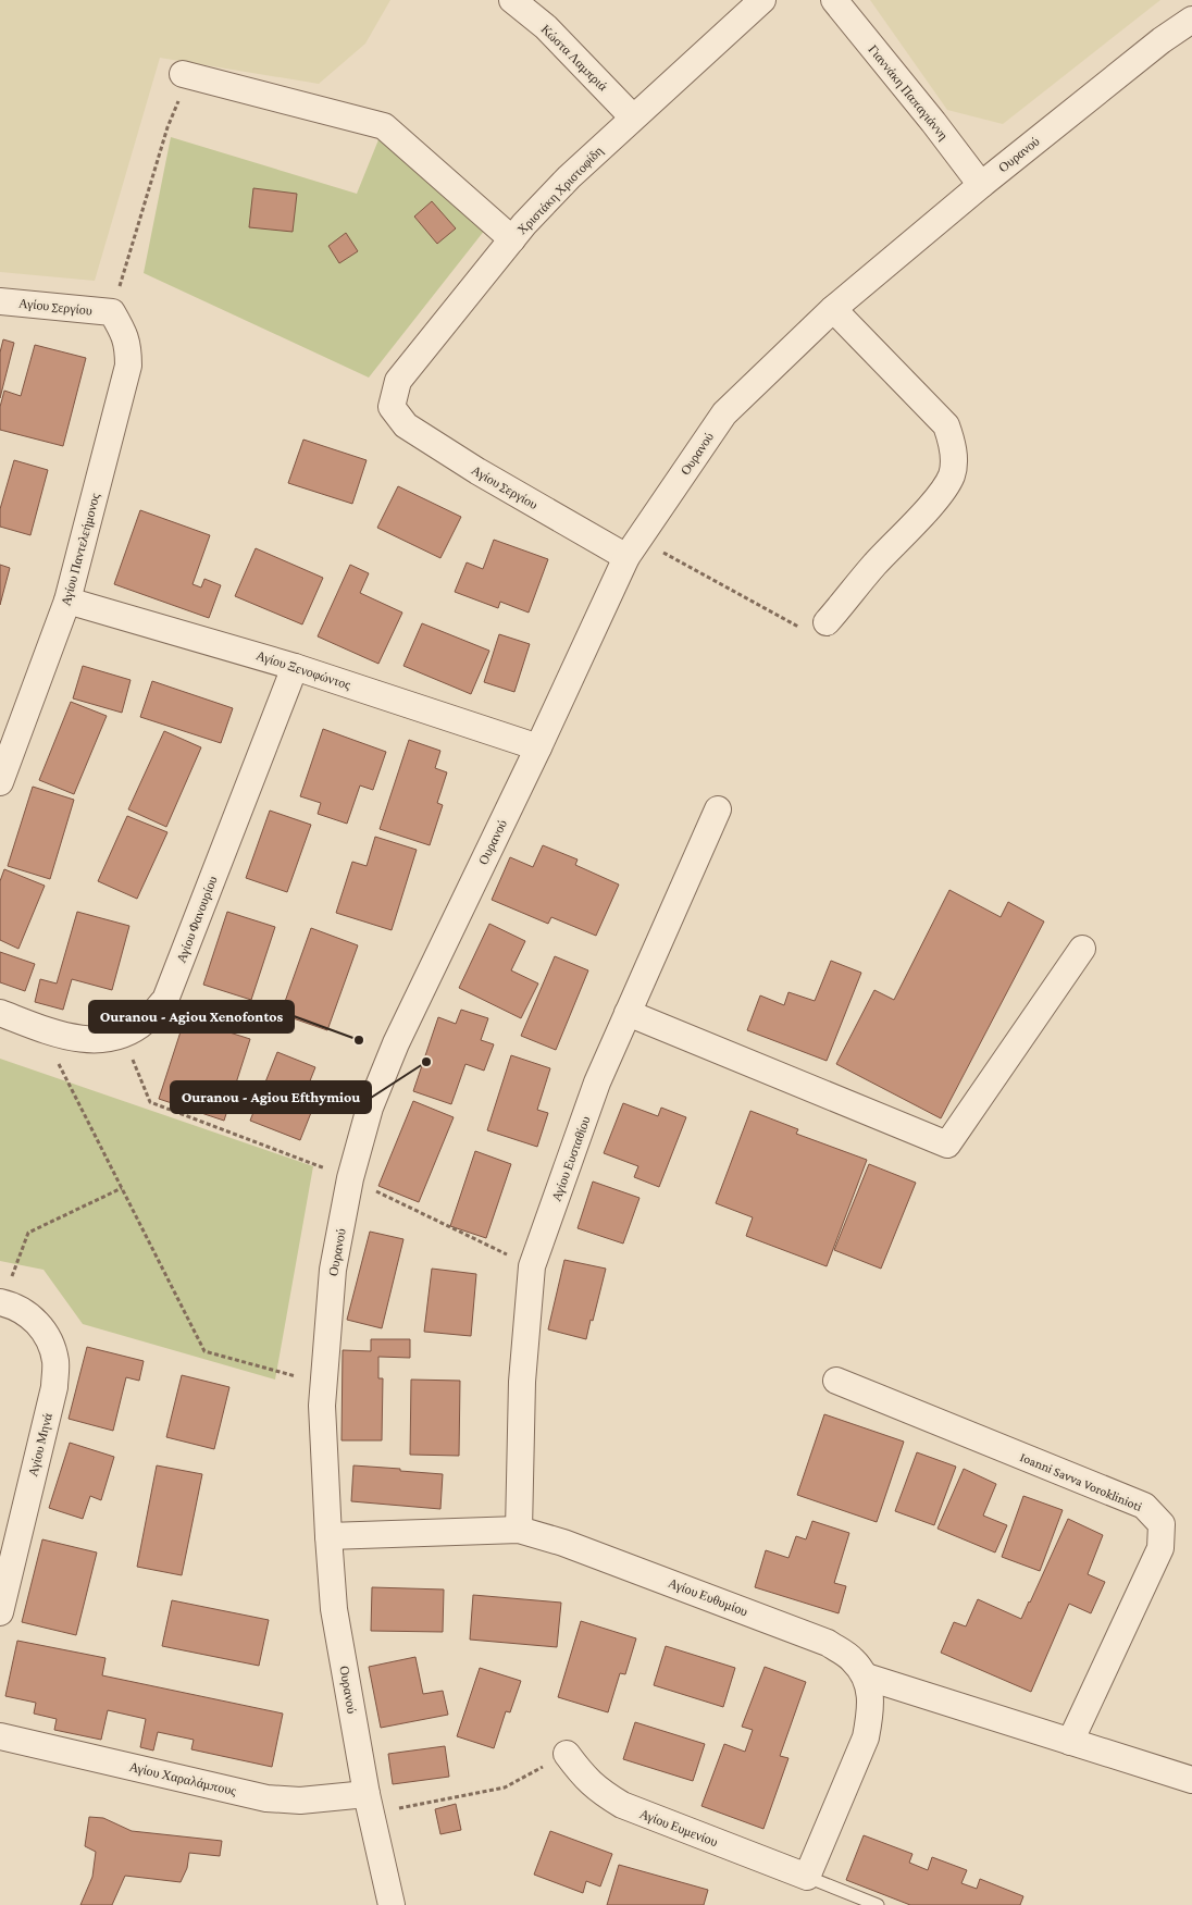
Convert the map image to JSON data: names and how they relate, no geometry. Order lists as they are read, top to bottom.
{
  "streets": {
    "street": [
      "Κώστα Λαμπριά",
      "Γιαννάκη Παπαγιάννη",
      "Ουρανού",
      "Χριστάκη Χριστοφίδη",
      "Αγίου Σεργίου",
      "Αγίου Παντελεήμονος",
      "Αγίου Ξενοφώντος",
      "Αγίου Φανουρίου",
      "Αγίου Ευσταθίου",
      "Αγίου Μηνά",
      "Ioanni Savva Voroklinioti",
      "Αγίου Ευθυμίου",
      "Αγίου Χαραλάμπους",
      "Αγίου Ευμενίου"
    ]
  },
  "crossings": [
    ["Κώστα Λαμπριά", "Χριστάκη Χριστοφίδη"],
    ["Γιαννάκη Παπαγιάννη", "Ουρανού"],
    ["Ουρανού", "Αγίου Σεργίου"],
    ["Ουρανού", "Αγίου Ξενοφώντος"],
    ["Ουρανού", "Αγίου Ευθυμίου"],
    ["Ουρανού", "Αγίου Χαραλάμπους"],
    ["Χριστάκη Χριστοφίδη", "Αγίου Σεργίου"],
    ["Αγίου Σεργίου", "Αγίου Παντελεήμονος"],
    ["Αγίου Παντελεήμονος", "Αγίου Ξενοφώντος"],
    ["Αγίου Ξενοφώντος", "Αγίου Φανουρίου"],
    ["Αγίου Ευσταθίου", "Αγίου Ευθυμίου"]
  ],
  "places": ["Ouranou - Agiou Xenofontos", "Ouranou - Agiou Efthymiou"]
}
